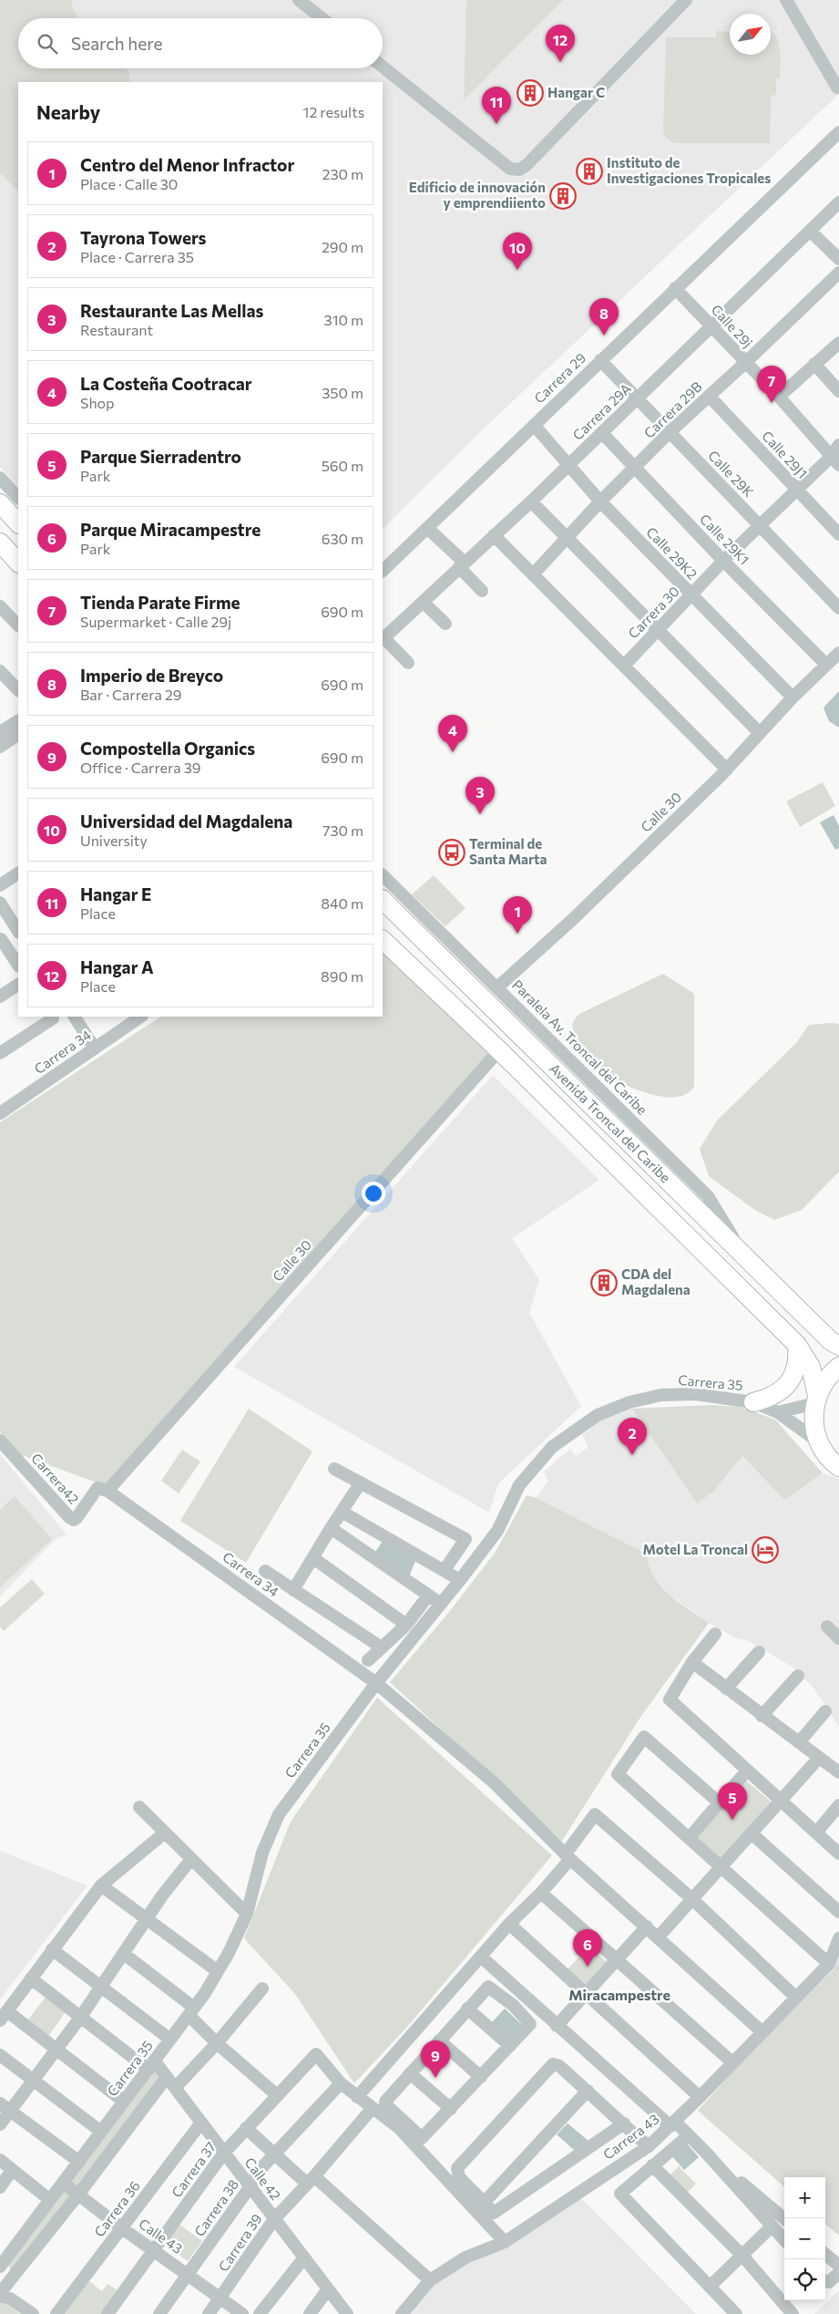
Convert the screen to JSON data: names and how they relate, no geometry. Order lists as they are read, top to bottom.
{
  "streets": {
    "highway": ["Avenida Troncal del Caribe"],
    "street": [
      "Calle 29j",
      "Carrera 29",
      "Carrera 29B",
      "Carrera 29A",
      "Calle 29J1",
      "Calle 29K",
      "Calle 29K1",
      "Calle 29K2",
      "Carrera 30",
      "Calle 30",
      "Paralela Av. Troncal del Caribe",
      "Carrera 34",
      "Carrera 35",
      "Carrera42",
      "Carrera 43",
      "Carrera 37",
      "Calle 42",
      "Carrera 38",
      "Carrera 36",
      "Calle 43",
      "Carrera 39"
    ]
  },
  "crossings": [
    ["Calle 29j", "Carrera 29"],
    ["Calle 29j", "Carrera 29B"],
    ["Calle 29j", "Carrera 29A"],
    ["Calle 29j", "Carrera 30"],
    ["Carrera 29", "Calle 29K"],
    ["Carrera 29", "Calle 29K2"],
    ["Carrera 29B", "Calle 29J1"],
    ["Carrera 29B", "Calle 29K"],
    ["Carrera 29B", "Calle 29K1"],
    ["Carrera 29B", "Calle 29K2"],
    ["Carrera 29A", "Calle 29K"],
    ["Carrera 29A", "Calle 29K1"],
    ["Carrera 29A", "Calle 29K2"],
    ["Calle 29J1", "Carrera 30"],
    ["Calle 29K", "Carrera 30"],
    ["Calle 29K1", "Carrera 30"],
    ["Calle 29K1", "Calle 30"],
    ["Calle 29K2", "Carrera 30"],
    ["Calle 29K2", "Calle 30"],
    ["Calle 30", "Paralela Av. Troncal del Caribe"],
    ["Calle 30", "Carrera 34"],
    ["Calle 30", "Avenida Troncal del Caribe"],
    ["Calle 30", "Carrera42"],
    ["Paralela Av. Troncal del Caribe", "Avenida Troncal del Caribe"],
    ["Carrera 34", "Carrera 35"],
    ["Carrera 34", "Carrera42"],
    ["Carrera 34", "Carrera 43"],
    ["Avenida Troncal del Caribe", "Carrera 35"],
    ["Carrera 35", "Calle 42"],
    ["Carrera 35", "Calle 43"],
    ["Carrera 37", "Calle 42"],
    ["Carrera 37", "Carrera 38"],
    ["Carrera 37", "Calle 43"],
    ["Calle 42", "Carrera 38"],
    ["Calle 42", "Carrera 36"],
    ["Calle 42", "Carrera 39"],
    ["Carrera 38", "Calle 43"],
    ["Carrera 36", "Calle 43"],
    ["Calle 43", "Carrera 39"]
  ],
  "districts": ["Miracampestre"],
  "places": {
    "building": [
      "Hangar C",
      "Instituto de Investigaciones Tropicales",
      "Edificio de innovación y emprendiiento",
      "CDA del Magdalena"
    ],
    "bus stop": ["Terminal de Santa Marta"],
    "hotel": ["Motel La Troncal"]
  },
  "north": "top right",
  "page": {
    "search": "Search here",
    "pins": [
      "12",
      "11",
      "10",
      "8",
      "7",
      "4",
      "3",
      "1",
      "2",
      "5",
      "6",
      "9"
    ],
    "heading": ["Nearby", "12 results"],
    "list": [
      {
        "mark": "1",
        "name": "Centro del Menor Infractor",
        "note": "Place · Calle 30",
        "value": "230 m"
      },
      {
        "mark": "2",
        "name": "Tayrona Towers",
        "note": "Place · Carrera 35",
        "value": "290 m"
      },
      {
        "mark": "3",
        "name": "Restaurante Las Mellas",
        "note": "Restaurant",
        "value": "310 m"
      },
      {
        "mark": "4",
        "name": "La Costeña Cootracar",
        "note": "Shop",
        "value": "350 m"
      },
      {
        "mark": "5",
        "name": "Parque Sierradentro",
        "note": "Park",
        "value": "560 m"
      },
      {
        "mark": "6",
        "name": "Parque Miracampestre",
        "note": "Park",
        "value": "630 m"
      },
      {
        "mark": "7",
        "name": "Tienda Parate Firme",
        "note": "Supermarket · Calle 29j",
        "value": "690 m"
      },
      {
        "mark": "8",
        "name": "Imperio de Breyco",
        "note": "Bar · Carrera 29",
        "value": "690 m"
      },
      {
        "mark": "9",
        "name": "Compostella Organics",
        "note": "Office · Carrera 39",
        "value": "690 m"
      },
      {
        "mark": "10",
        "name": "Universidad del Magdalena",
        "note": "University",
        "value": "730 m"
      },
      {
        "mark": "11",
        "name": "Hangar E",
        "note": "Place",
        "value": "840 m"
      },
      {
        "mark": "12",
        "name": "Hangar A",
        "note": "Place",
        "value": "890 m"
      }
    ],
    "map_buttons": ["+", "−"]
  }
}
